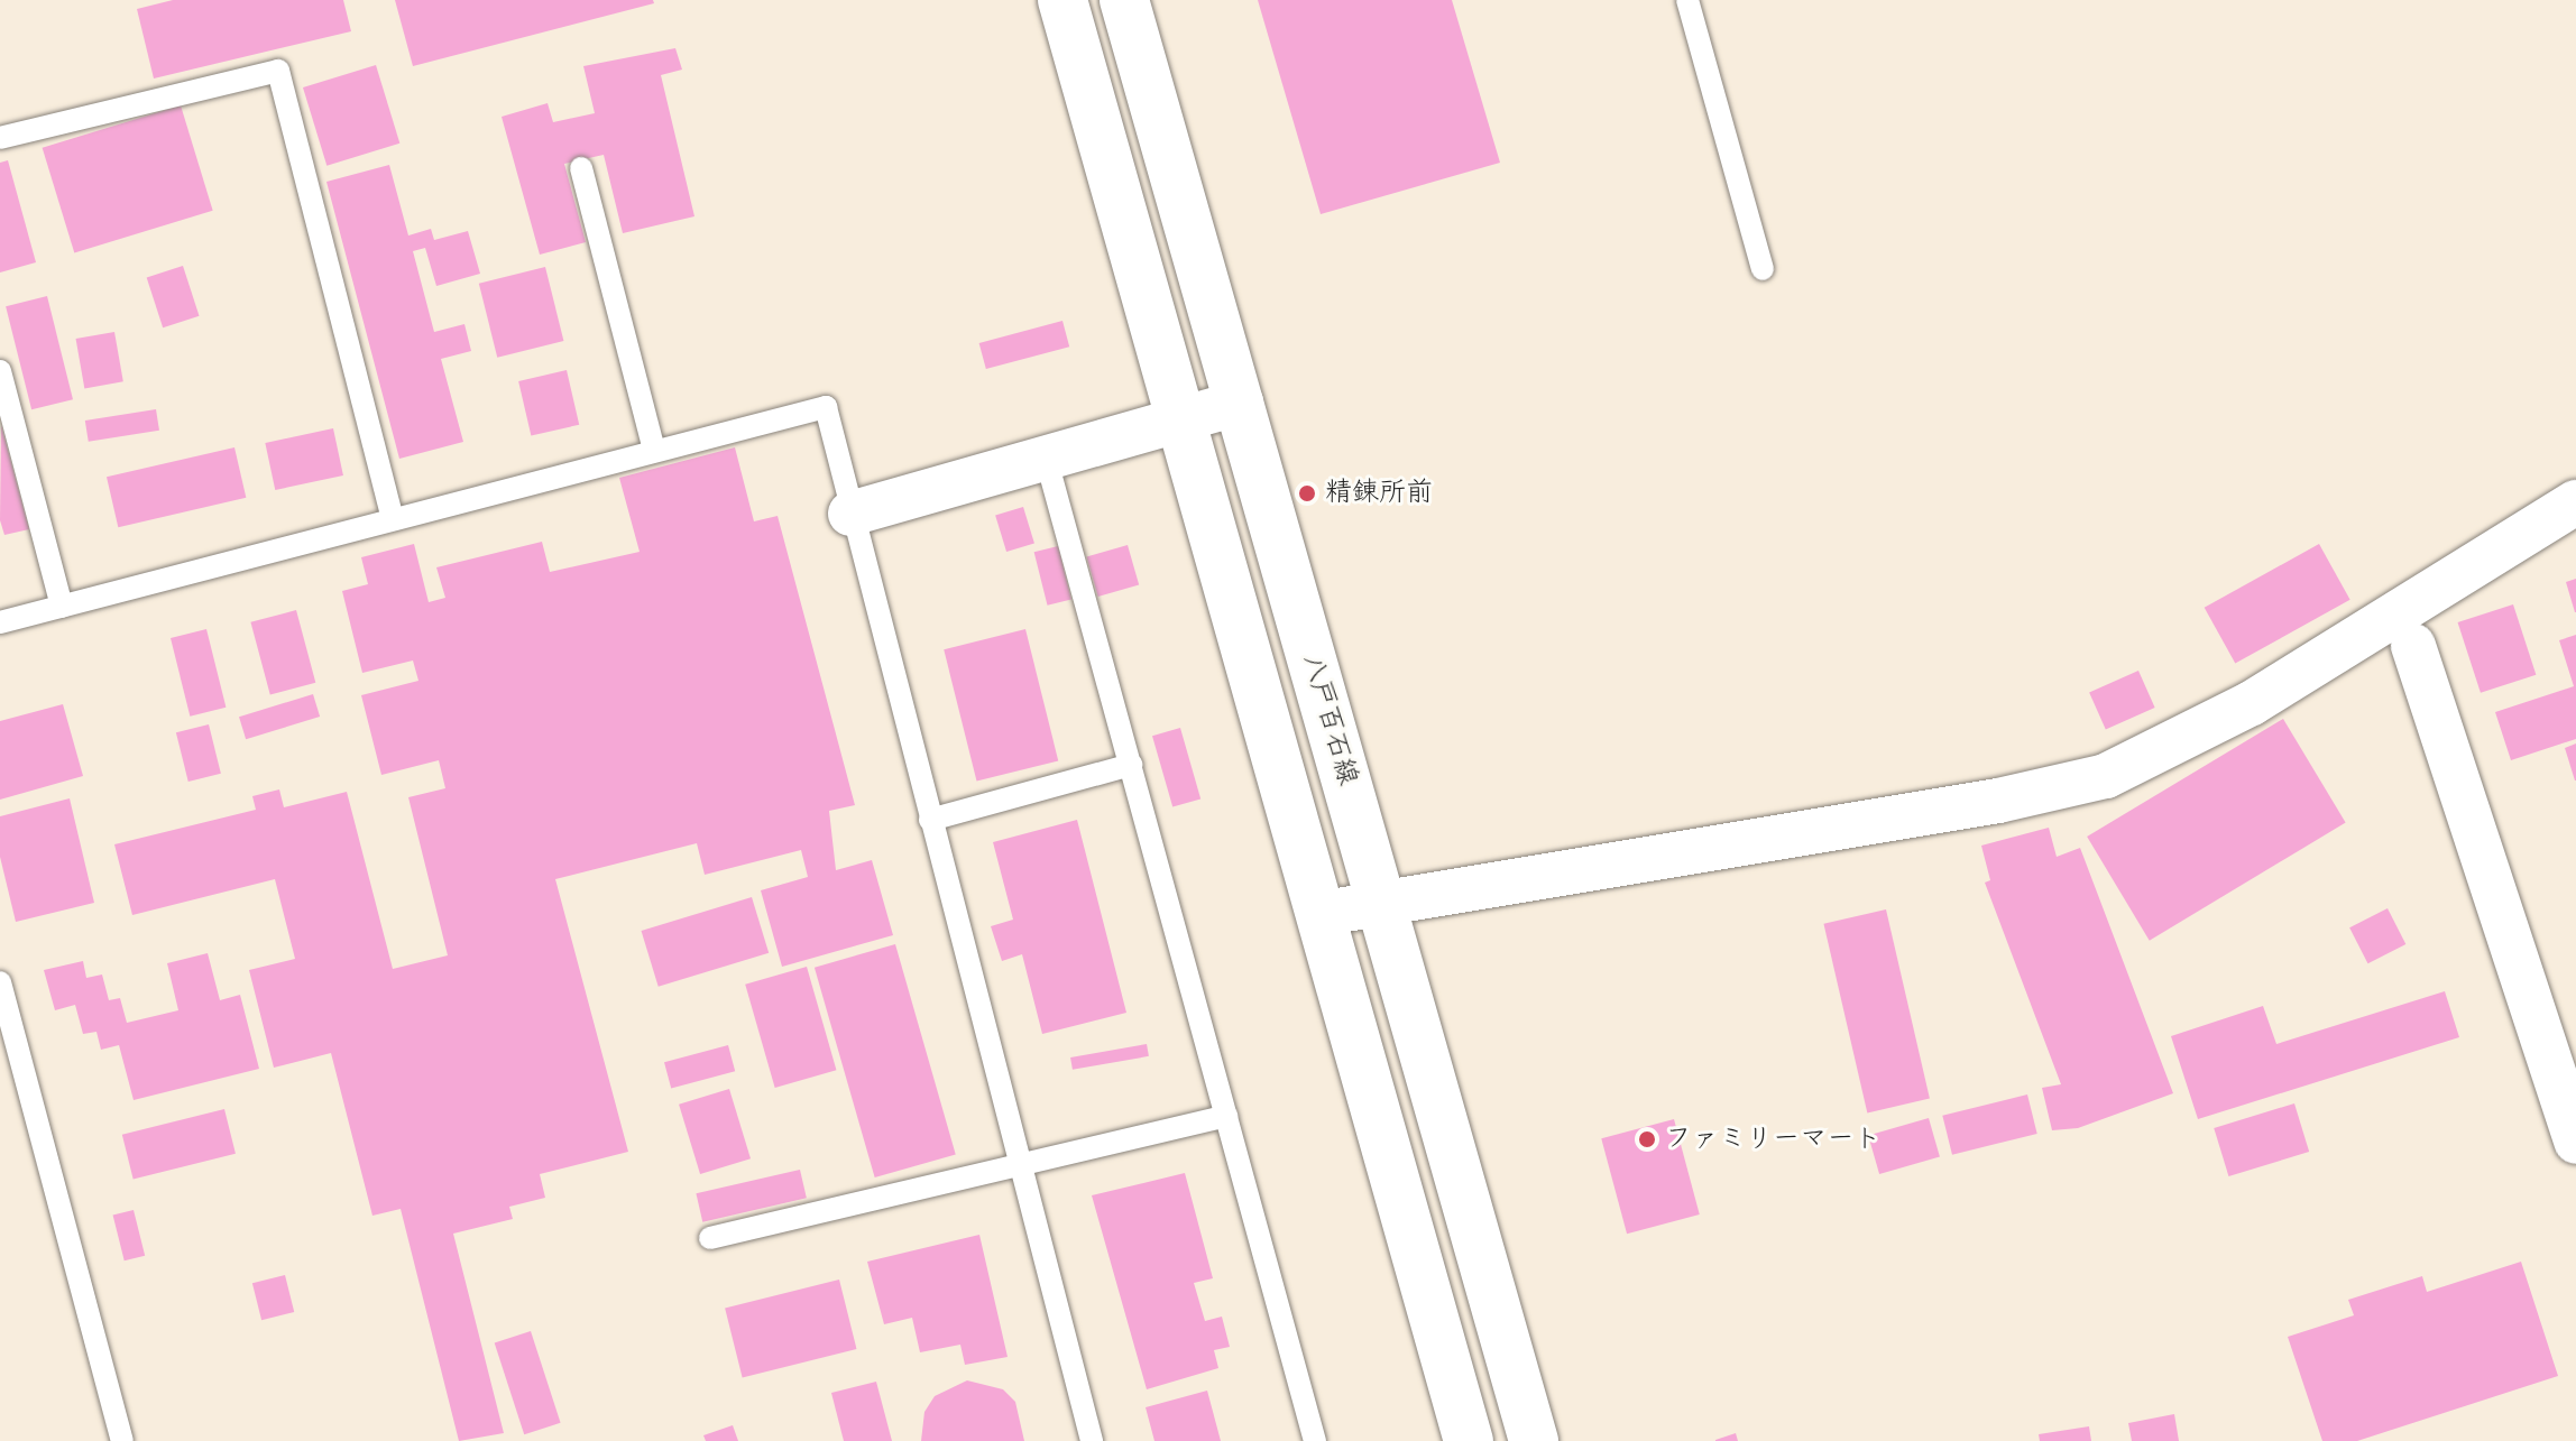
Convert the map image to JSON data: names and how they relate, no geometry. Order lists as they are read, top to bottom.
{
  "streets": {
    "main road": ["八戸百石線"]
  },
  "places": ["精錬所前", "ファミリーマート"]
}
